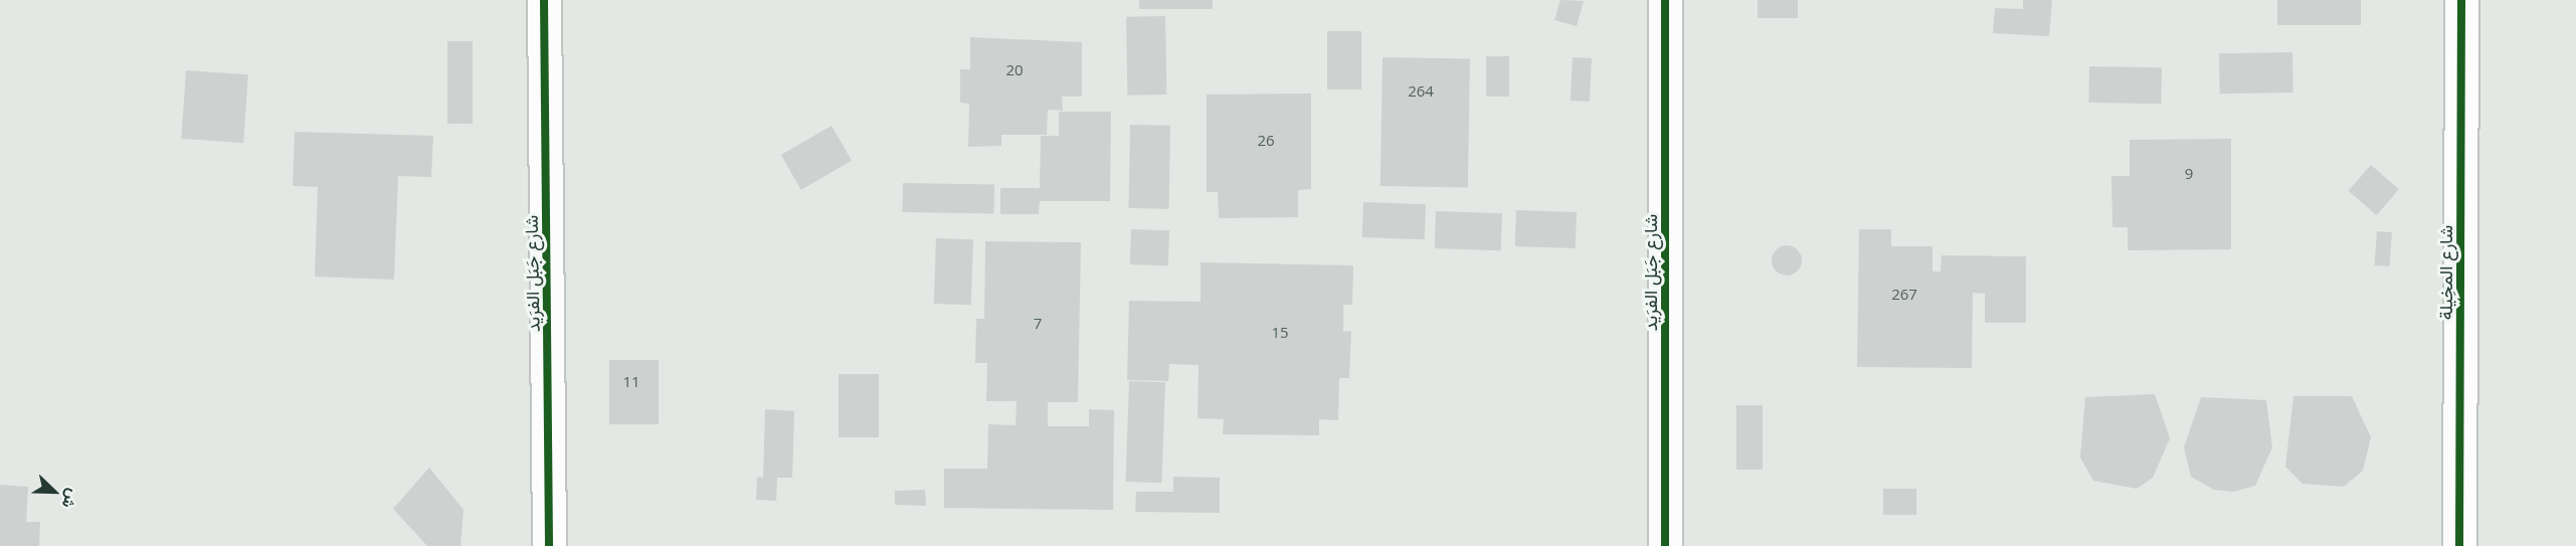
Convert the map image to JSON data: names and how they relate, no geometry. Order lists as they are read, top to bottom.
{
  "streets": {
    "street": ["شارع جَبَل الفرَيد", "شارع المخِيلة"]
  },
  "house_numbers": [
    "20",
    "264",
    "26",
    "9",
    "267",
    "7",
    "15",
    "11"
  ],
  "north": "bottom right"
}
